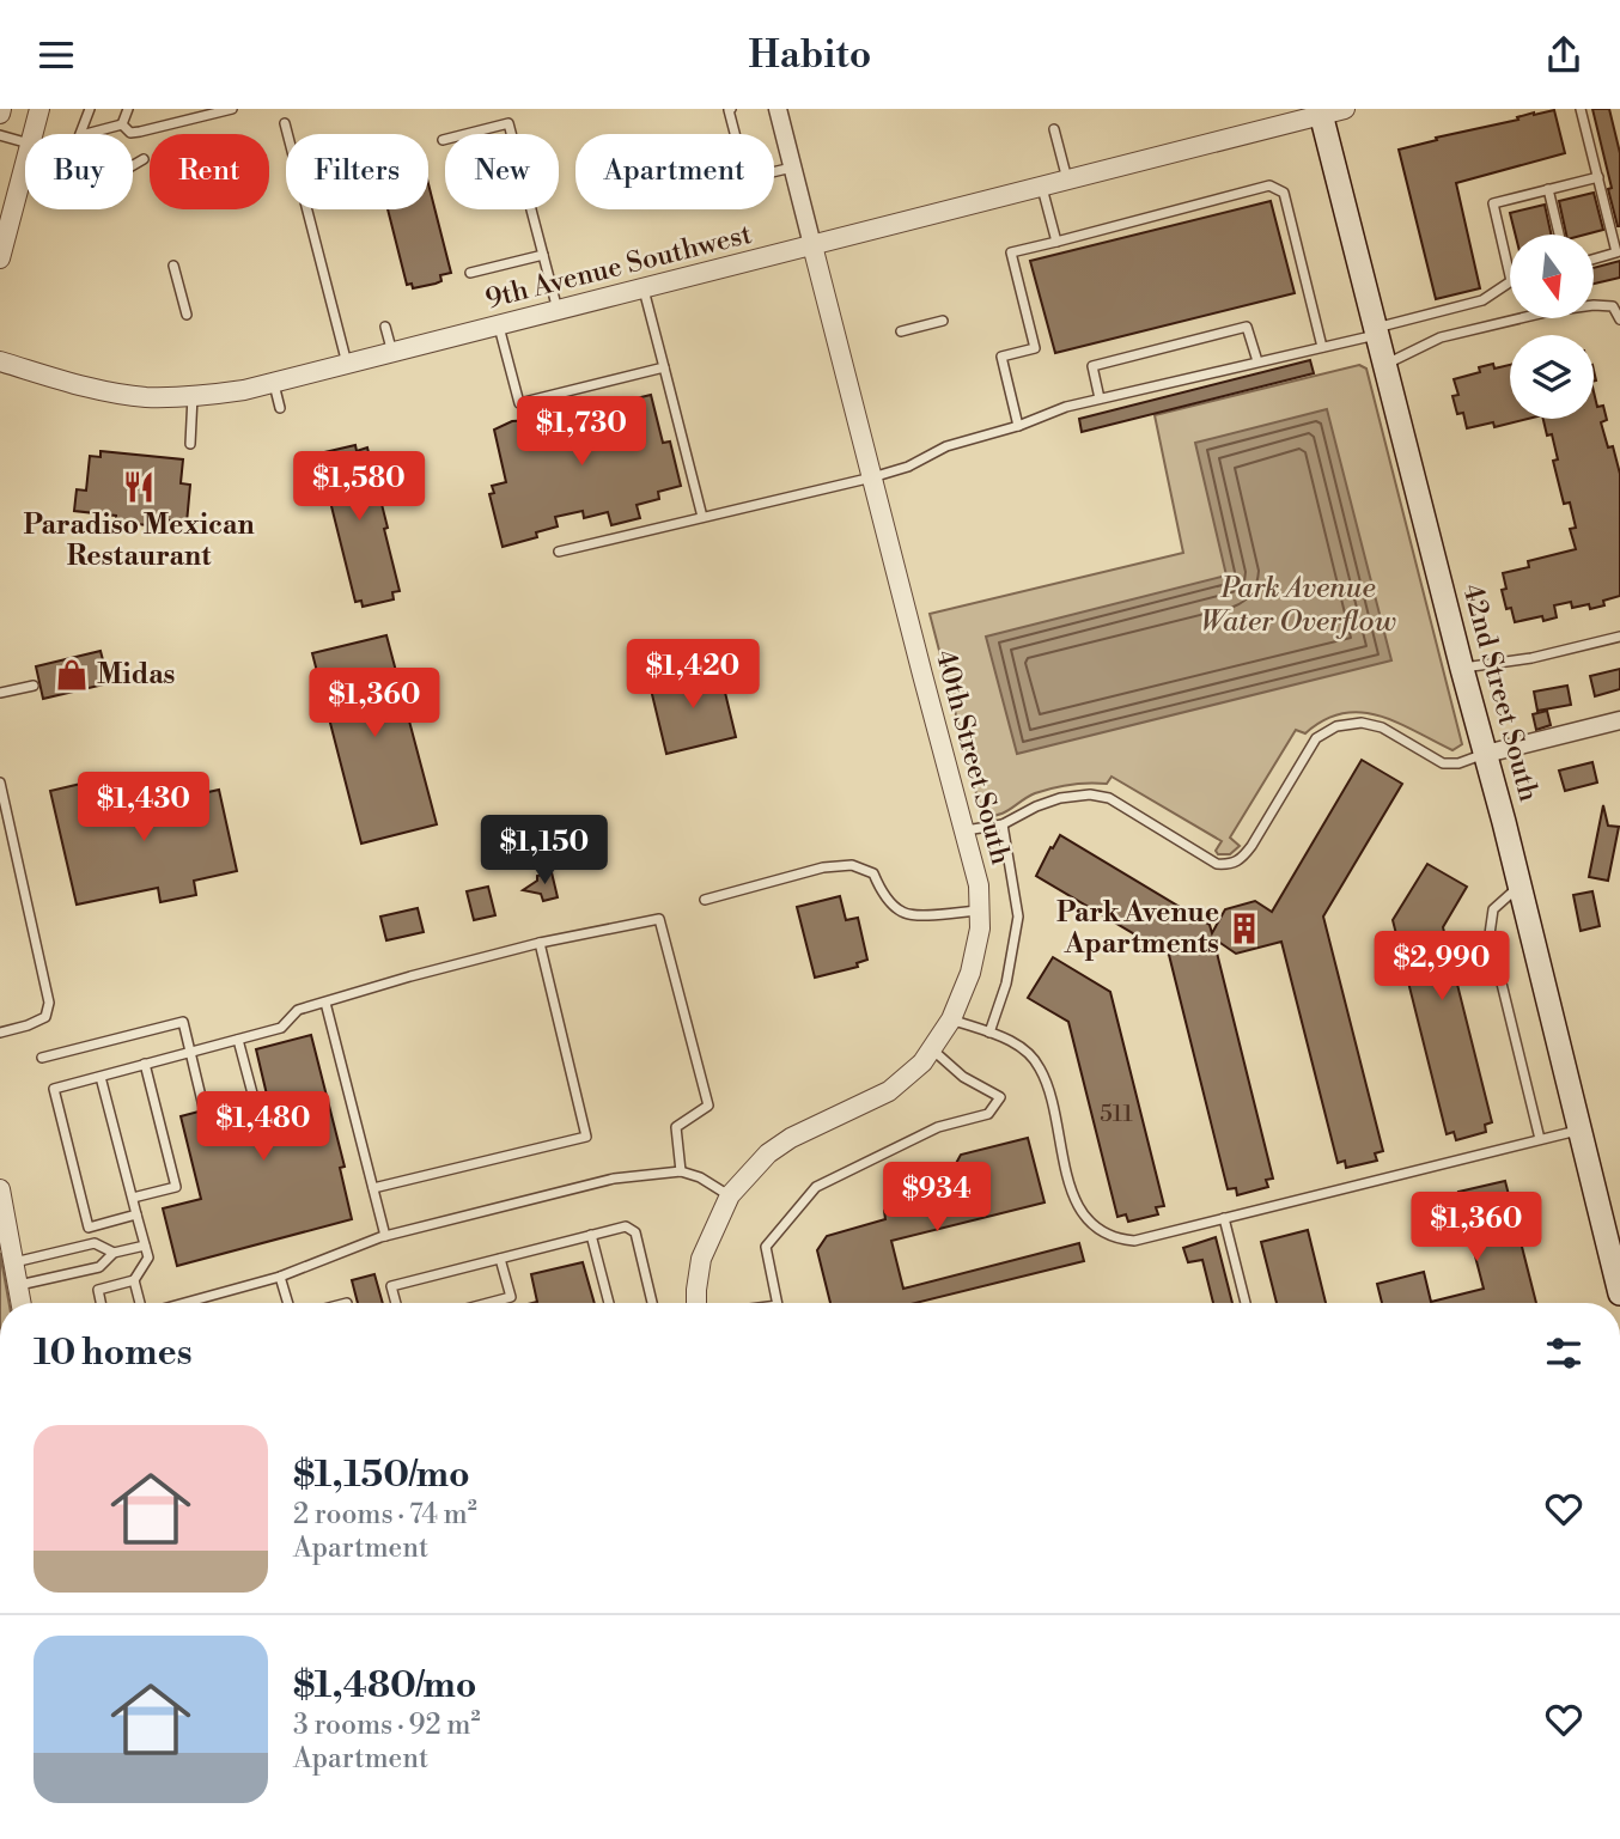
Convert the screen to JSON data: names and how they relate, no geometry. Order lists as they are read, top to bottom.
{
  "streets": {
    "main road": ["42nd Street South"],
    "street": ["9th Avenue Southwest", "40th Street South"]
  },
  "crossings": [
    ["9th Avenue Southwest", "42nd Street South"],
    ["9th Avenue Southwest", "40th Street South"]
  ],
  "water": ["Park Avenue Water Overflow"],
  "places": {
    "restaurant": ["Paradiso Mexican Restaurant"],
    "shop": ["Midas"],
    "building": ["Park Avenue Apartments"]
  },
  "house_numbers": ["511"],
  "north": "bottom",
  "page": {
    "header": "Habito",
    "chip": [
      "Buy",
      "Rent",
      "Filters",
      "New",
      "Apartment"
    ],
    "price": [
      "$1,730",
      "$1,580",
      "$1,420",
      "$1,360",
      "$1,430",
      "$1,150",
      "$2,990",
      "$1,480",
      "$934",
      "$1,360"
    ],
    "heading": "10 homes",
    "list": [
      {
        "name": "$1,150/mo",
        "note": "2 rooms · 74 m² · Apartment"
      },
      {
        "name": "$1,480/mo",
        "note": "3 rooms · 92 m² · Apartment"
      }
    ]
  }
}
